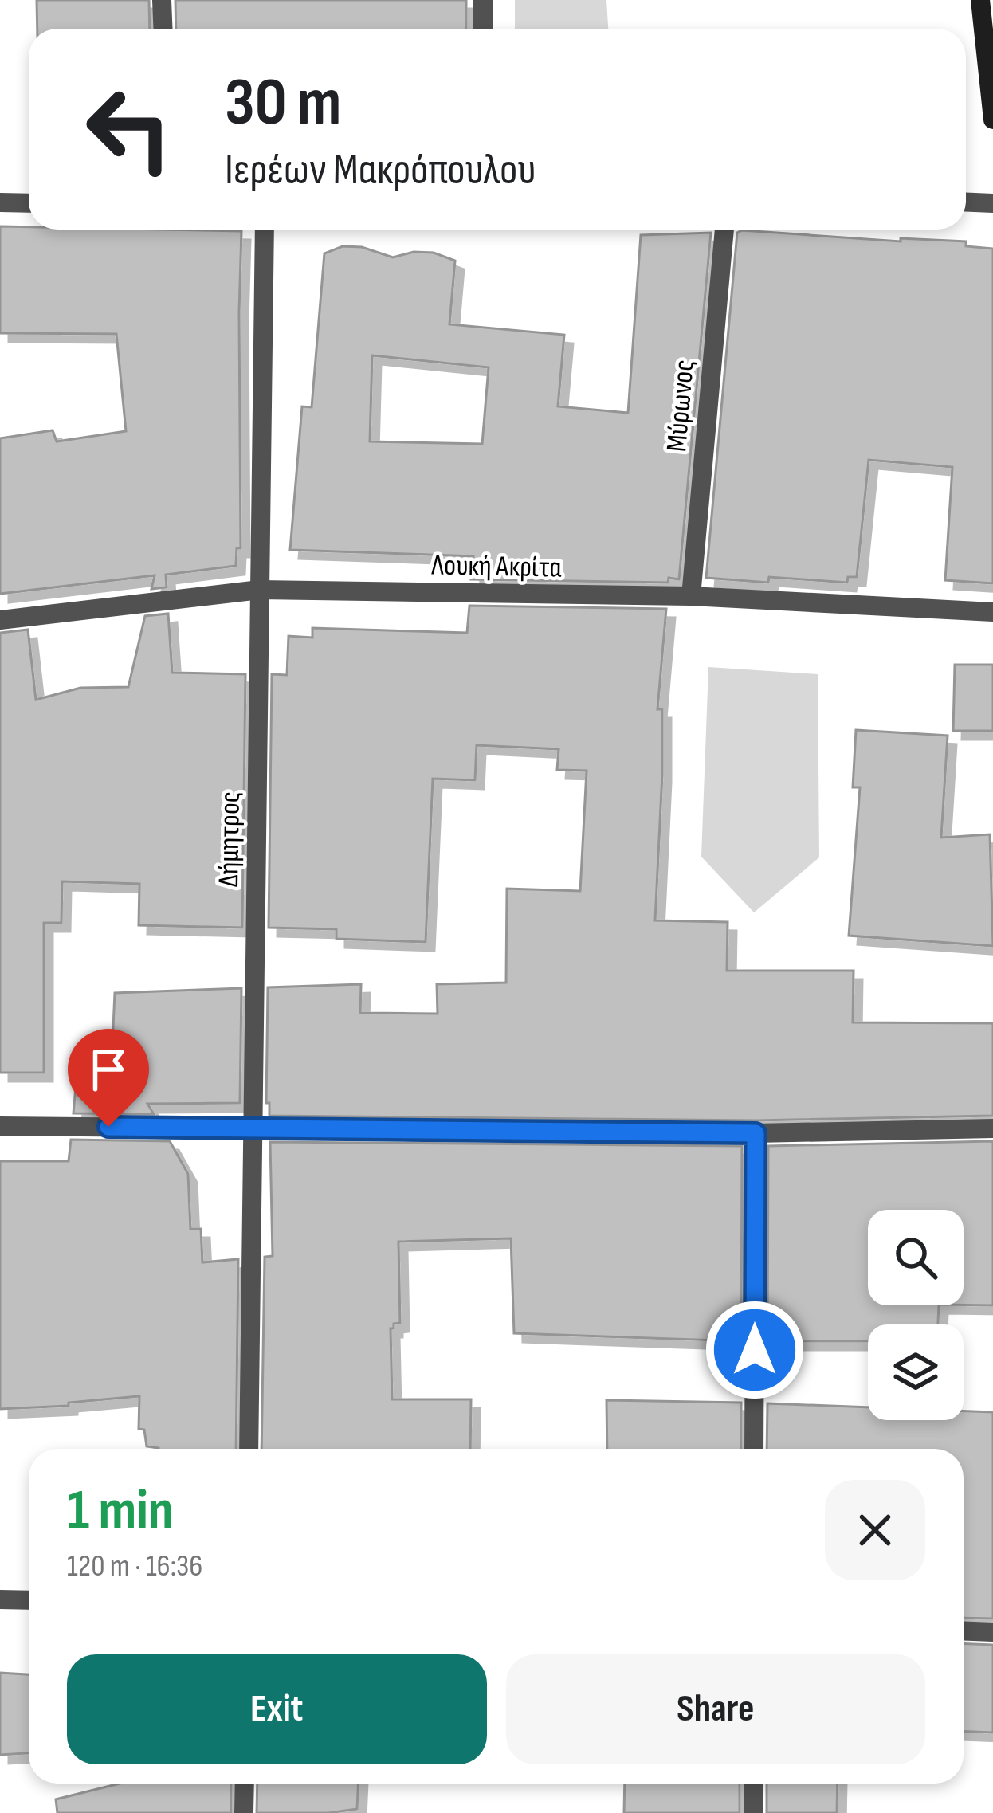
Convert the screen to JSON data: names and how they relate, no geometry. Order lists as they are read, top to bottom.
{
  "streets": {
    "street": ["Μύρωνος", "Λουκή Ακρίτα", "Δήμητρος"]
  },
  "crossings": [
    ["Μύρωνος", "Λουκή Ακρίτα"],
    ["Λουκή Ακρίτα", "Δήμητρος"]
  ],
  "page": {
    "turn": ["30 m", "Ιερέων Μακρόπουλου"],
    "heading": ["1 min", "120 m · 16:36"],
    "buttons": ["Exit", "Share"]
  }
}
